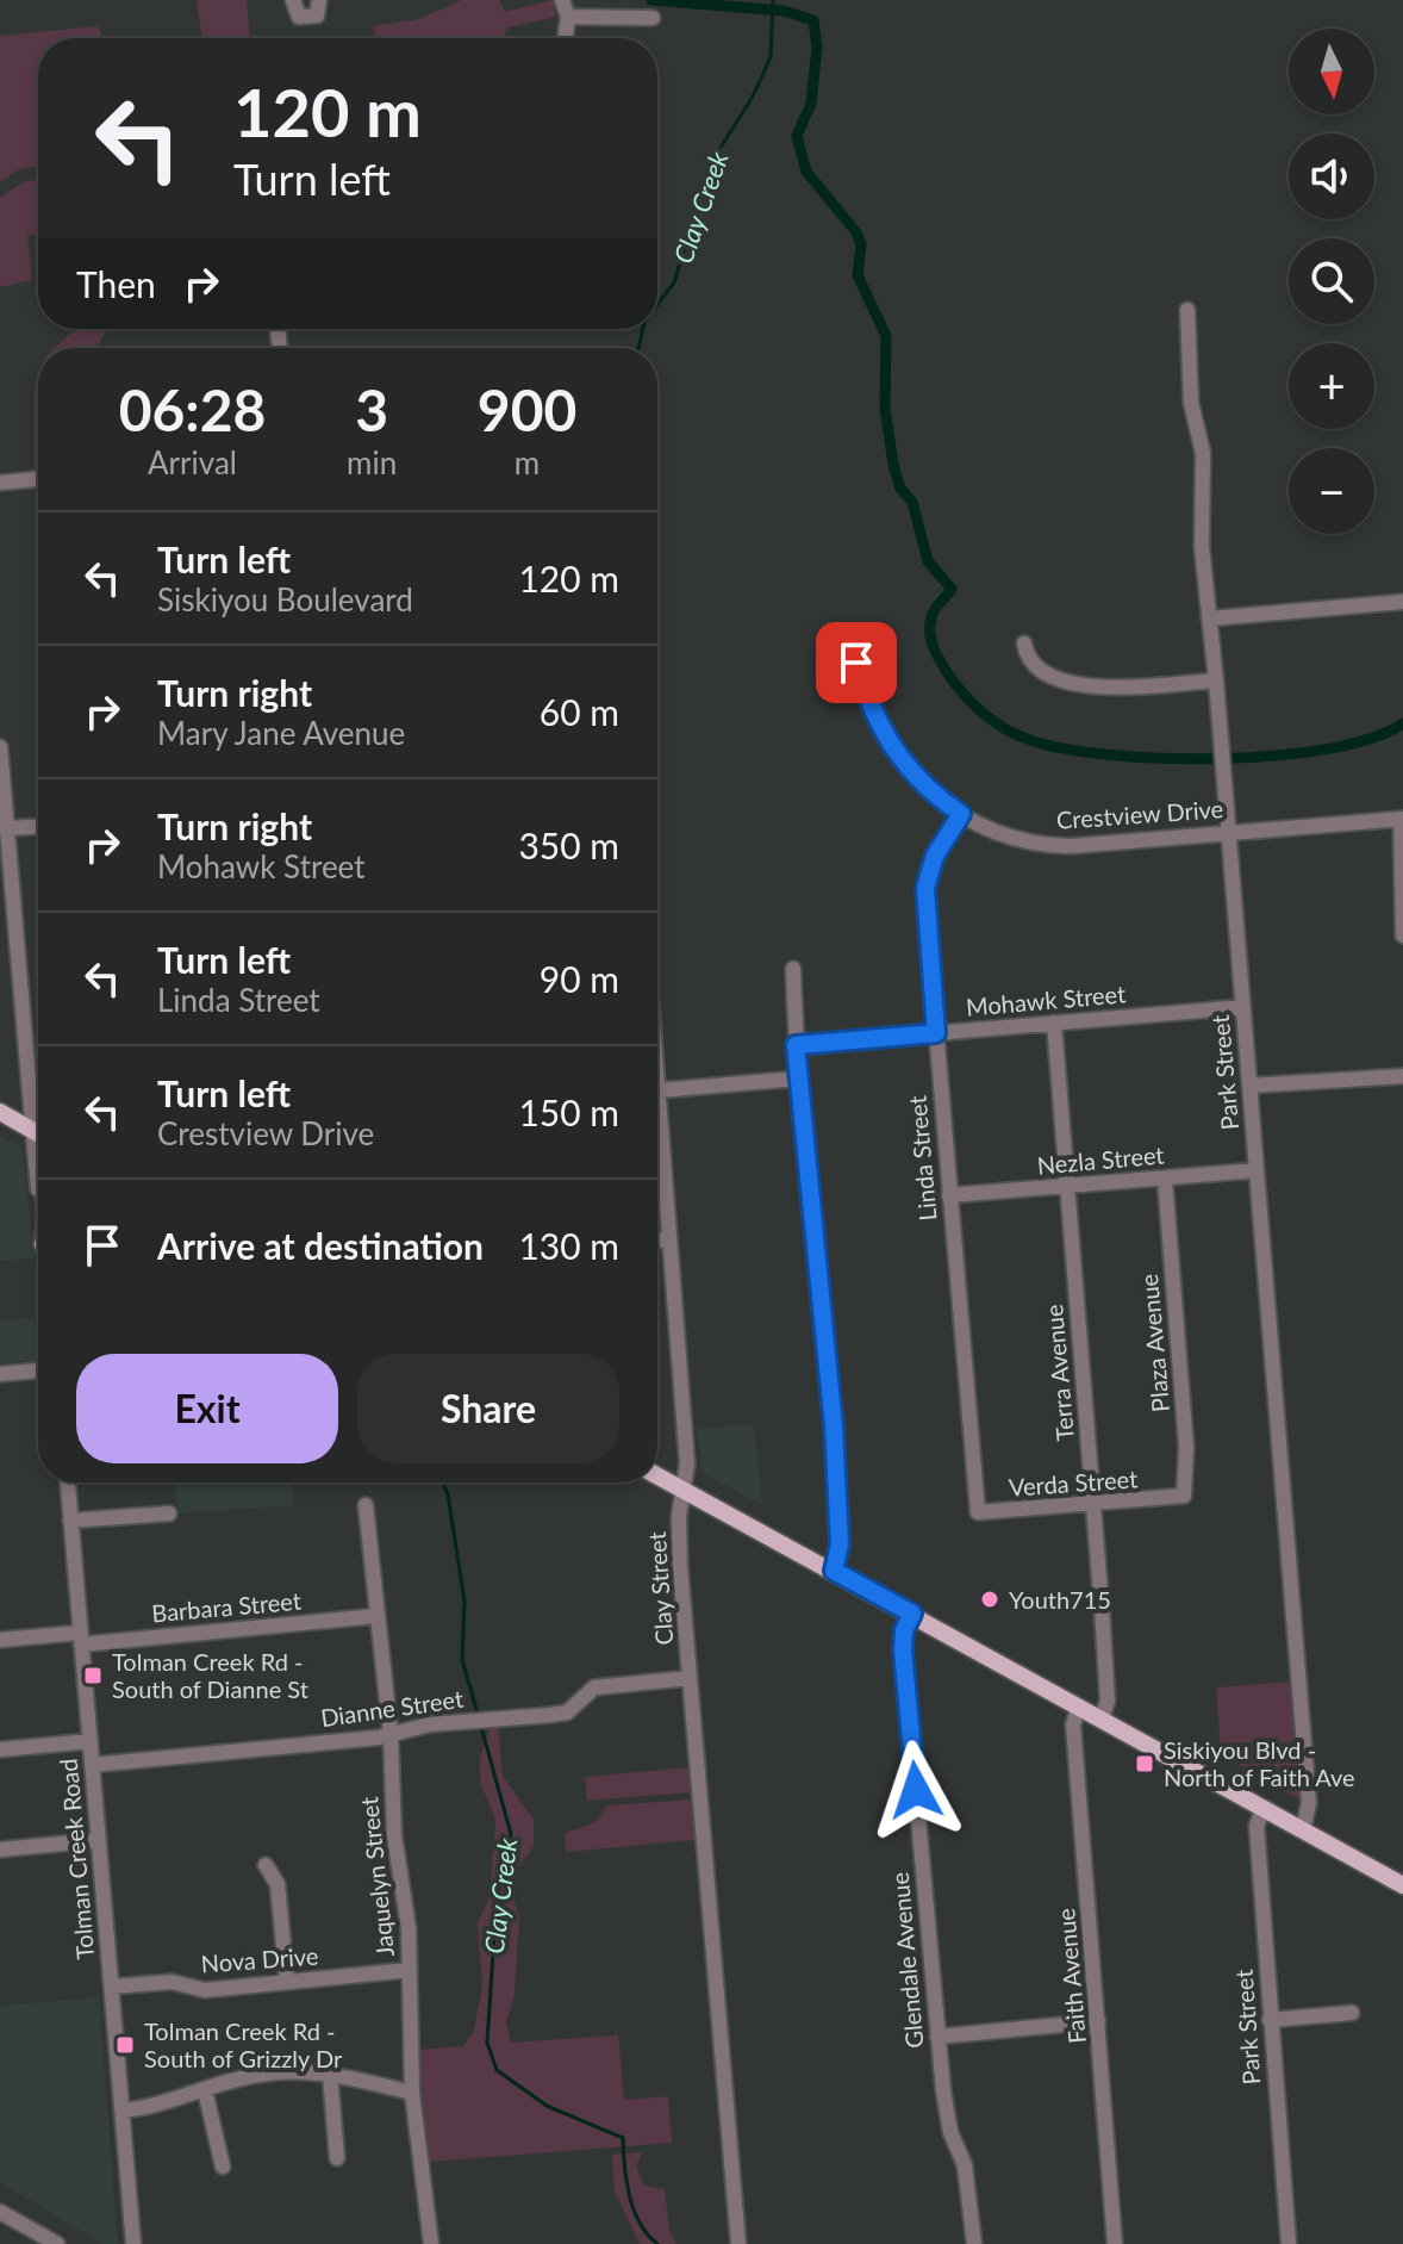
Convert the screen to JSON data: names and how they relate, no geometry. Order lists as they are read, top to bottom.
{
  "streets": {
    "street": [
      "Crestview Drive",
      "Mohawk Street",
      "Park Street",
      "Linda Street",
      "Nezla Street",
      "Plaza Avenue",
      "Terra Avenue",
      "Verda Street",
      "Clay Street",
      "Barbara Street",
      "Dianne Street",
      "Tolman Creek Road",
      "Jaquelyn Street",
      "Nova Drive",
      "Glendale Avenue",
      "Faith Avenue"
    ]
  },
  "crossings": [
    ["Crestview Drive", "Park Street"],
    ["Crestview Drive", "Linda Street"],
    ["Mohawk Street", "Park Street"],
    ["Mohawk Street", "Linda Street"],
    ["Mohawk Street", "Terra Avenue"],
    ["Park Street", "Nezla Street"],
    ["Linda Street", "Nezla Street"],
    ["Linda Street", "Verda Street"],
    ["Nezla Street", "Plaza Avenue"],
    ["Nezla Street", "Terra Avenue"],
    ["Plaza Avenue", "Verda Street"],
    ["Terra Avenue", "Verda Street"],
    ["Clay Street", "Dianne Street"],
    ["Barbara Street", "Tolman Creek Road"],
    ["Barbara Street", "Jaquelyn Street"],
    ["Dianne Street", "Tolman Creek Road"],
    ["Dianne Street", "Jaquelyn Street"],
    ["Tolman Creek Road", "Nova Drive"],
    ["Jaquelyn Street", "Nova Drive"]
  ],
  "water": ["Clay Creek"],
  "places": {
    "other": ["Youth715"],
    "transit": ["Tolman Creek Rd - South of Dianne St", "Siskiyou Blvd - North of Faith Ave", "Tolman Creek Rd - South of Grizzly Dr"]
  },
  "north": "bottom",
  "page": {
    "map_buttons": ["+", "−"],
    "turn": ["120 m", "Turn left"],
    "then": "Then",
    "eta": [
      "06:28",
      "Arrival",
      "3",
      "min",
      "900",
      "m"
    ],
    "list": [
      {
        "name": "Turn left",
        "note": "Siskiyou Boulevard",
        "value": "120 m"
      },
      {
        "name": "Turn right",
        "note": "Mary Jane Avenue",
        "value": "60 m"
      },
      {
        "name": "Turn right",
        "note": "Mohawk Street",
        "value": "350 m"
      },
      {
        "name": "Turn left",
        "note": "Linda Street",
        "value": "90 m"
      },
      {
        "name": "Turn left",
        "note": "Crestview Drive",
        "value": "150 m"
      },
      {
        "name": "Arrive at destination",
        "value": "130 m"
      }
    ],
    "buttons": ["Exit", "Share"]
  }
}
